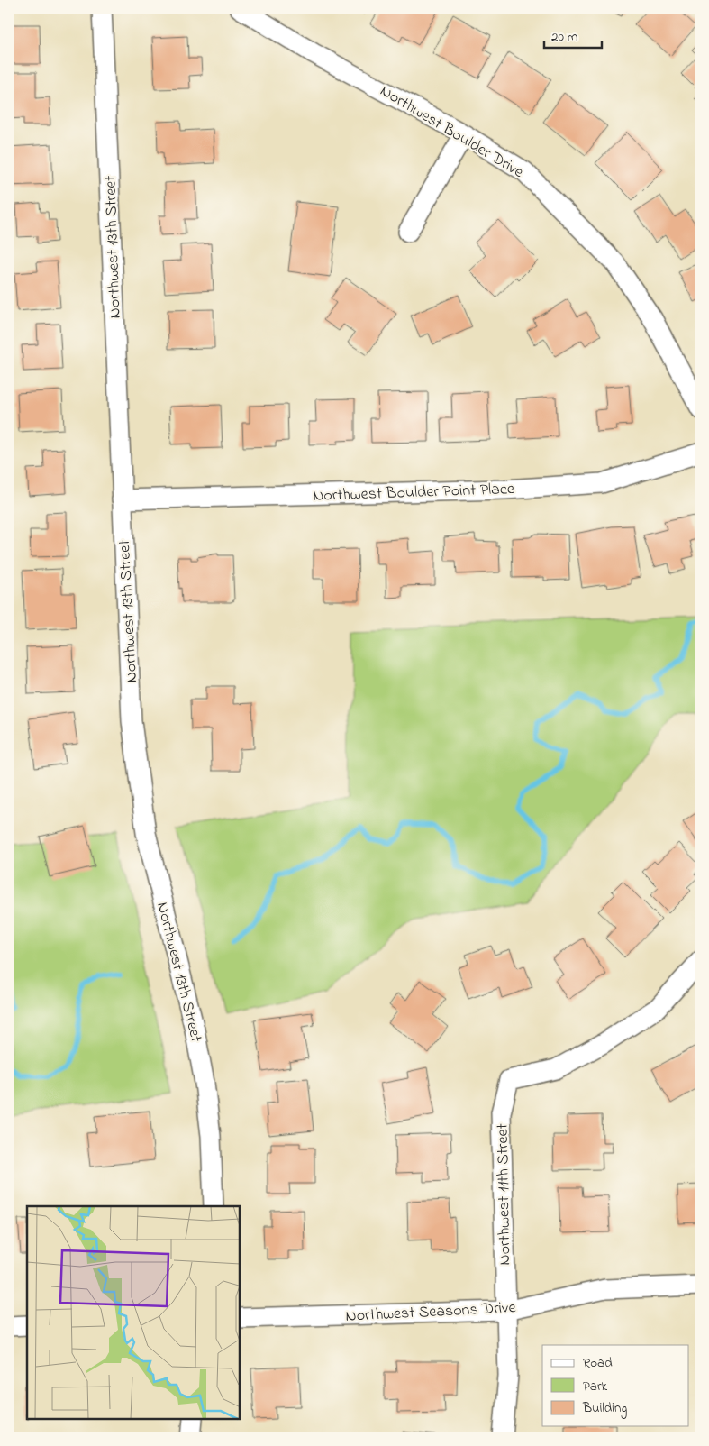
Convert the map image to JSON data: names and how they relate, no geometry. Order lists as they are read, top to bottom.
{
  "streets": {
    "street": [
      "Northwest Boulder Drive",
      "Northwest 13th Street",
      "Northwest Boulder Point Place",
      "Northwest 11th Street",
      "Northwest Seasons Drive"
    ]
  },
  "crossings": [
    ["Northwest 13th Street", "Northwest Boulder Point Place"],
    ["Northwest 11th Street", "Northwest Seasons Drive"]
  ],
  "legend": ["Road", "Park", "Building"],
  "scale_bar": "20 m"
}
